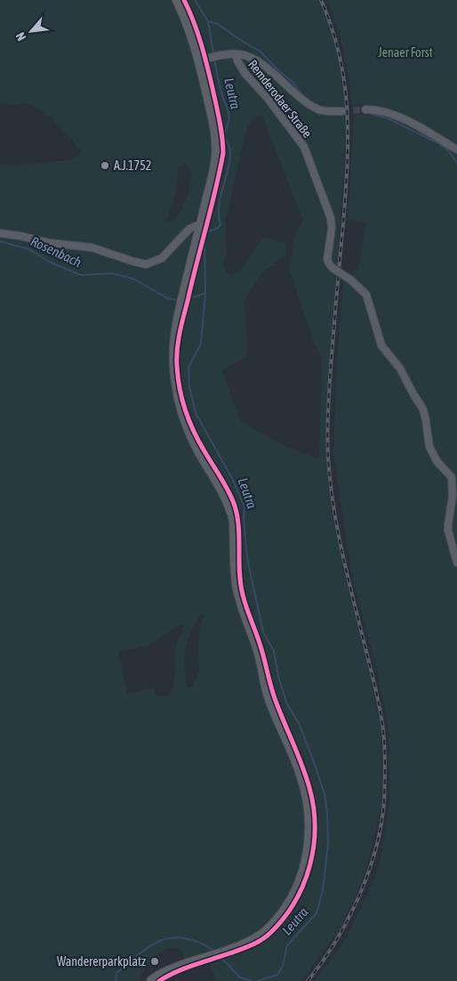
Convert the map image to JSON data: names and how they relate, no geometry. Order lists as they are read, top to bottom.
{
  "streets": {
    "street": ["Remderodaer Straße"]
  },
  "water": ["Leutra", "Rosenbach"],
  "parks": ["Jenaer Forst"],
  "places": ["A.J.1752", "Wandererparkplatz"],
  "north": "bottom left"
}
